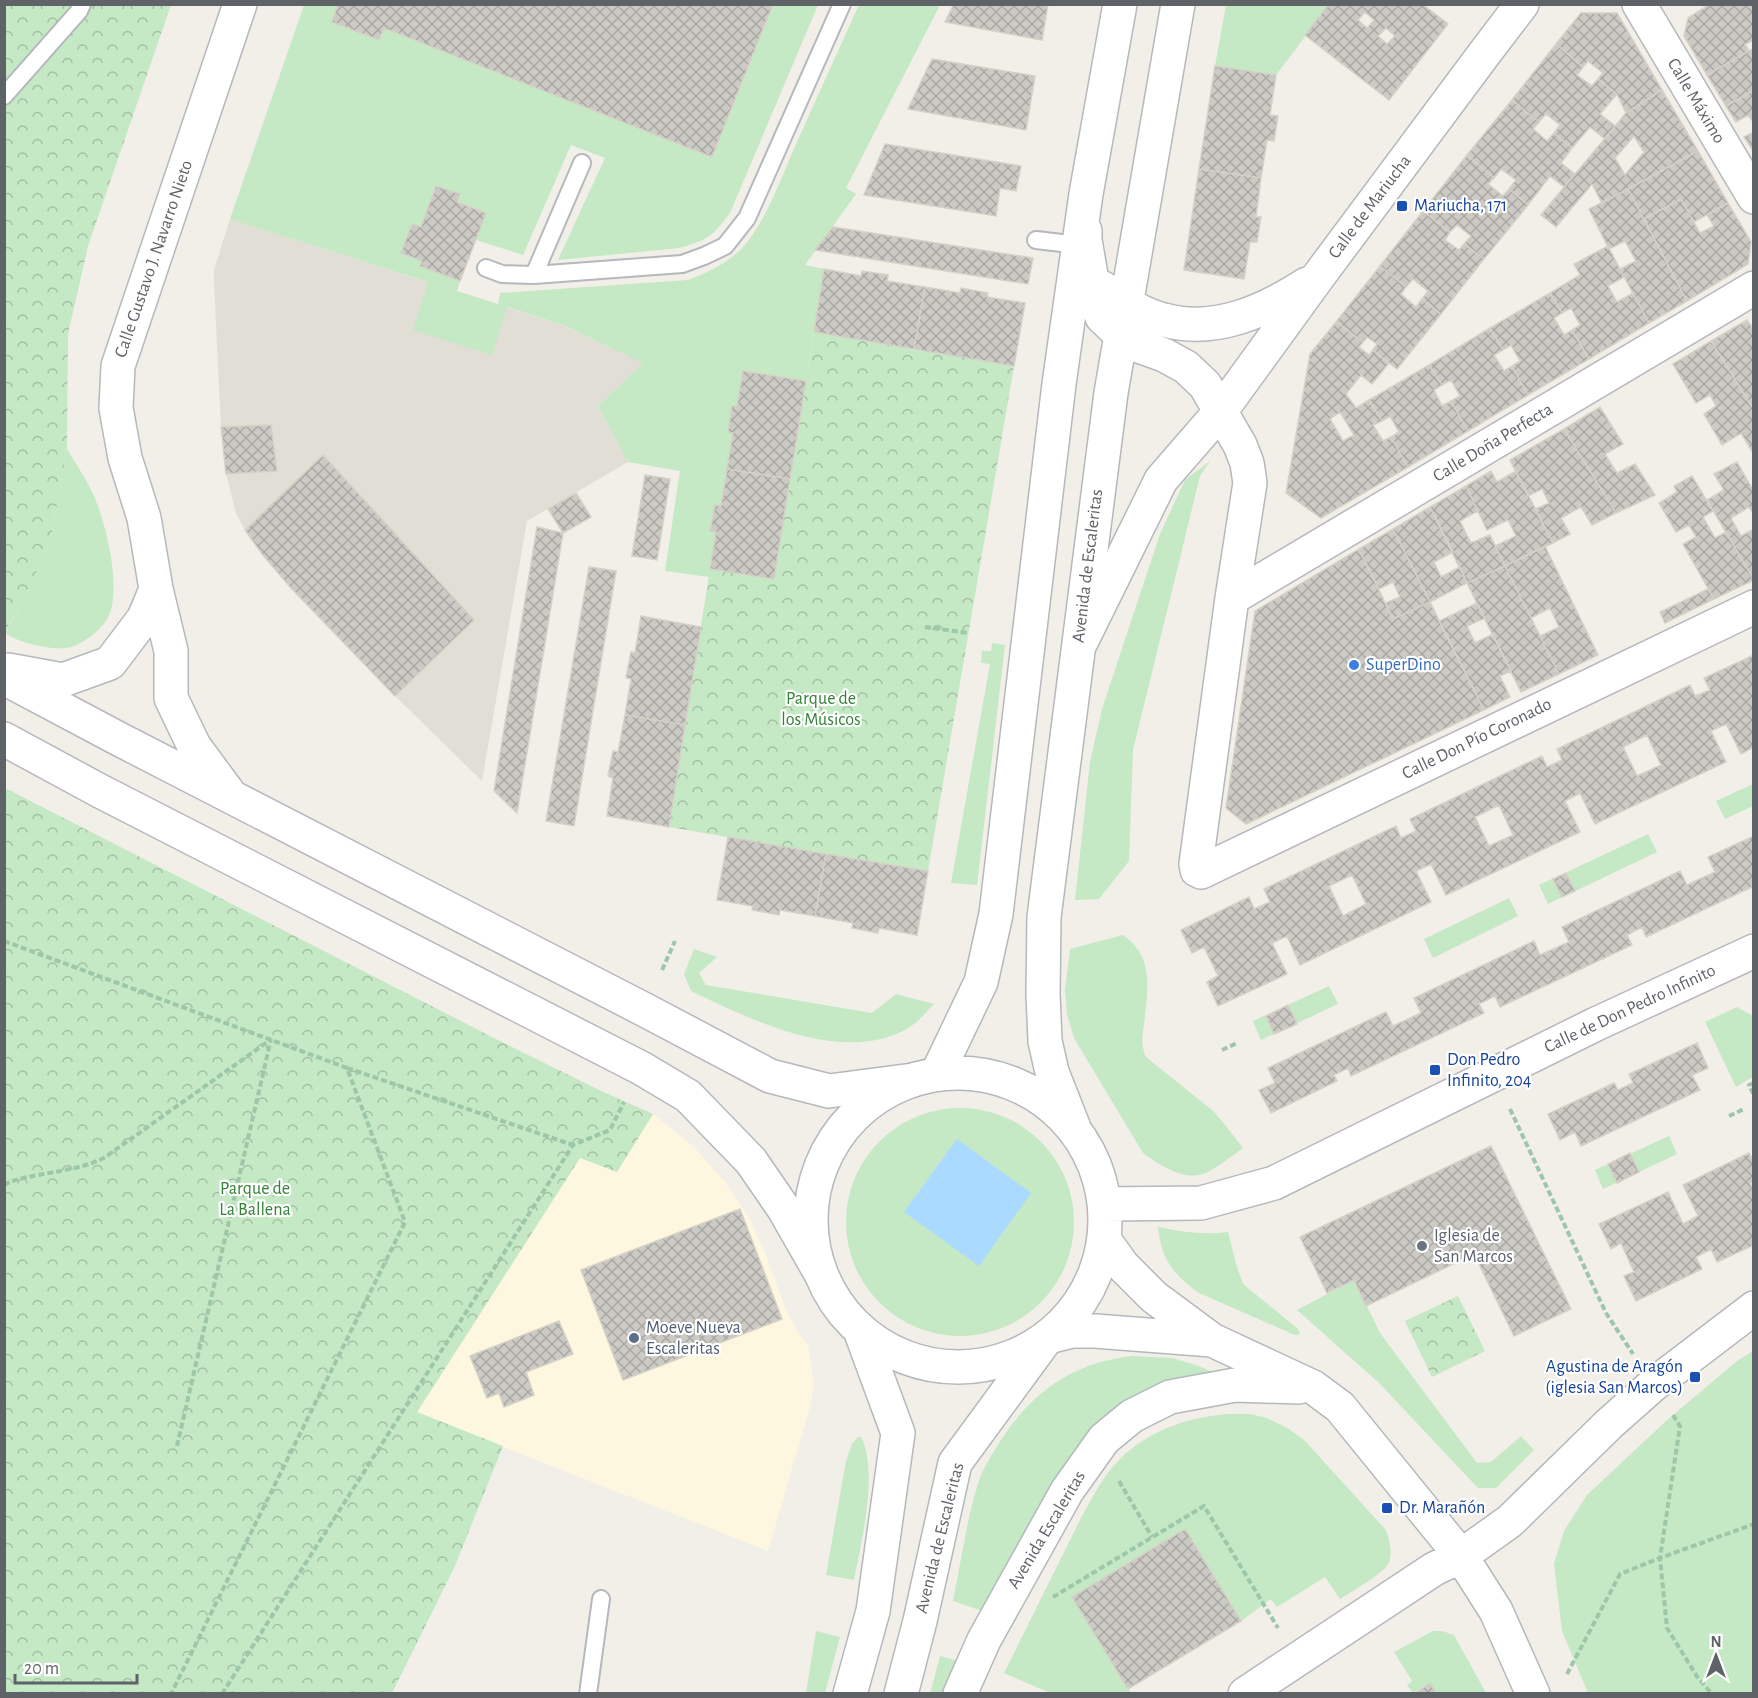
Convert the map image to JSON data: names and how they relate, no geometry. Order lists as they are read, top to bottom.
{
  "streets": {
    "street": [
      "Calle Máximo",
      "Calle de Mariucha",
      "Calle Gustavo J. Navarro Nieto",
      "Calle Doña Perfecta",
      "Avenida de Escaleritas",
      "Calle Don Pío Coronado",
      "Calle de Don Pedro Infinito",
      "Avenida Escaleritas"
    ]
  },
  "crossings": [
    ["Calle de Mariucha", "Avenida de Escaleritas"],
    ["Calle Doña Perfecta", "Calle Don Pío Coronado"]
  ],
  "parks": ["Parque de los Músicos", "Parque de La Ballena"],
  "places": {
    "transit": [
      "Mariucha, 171",
      "Don Pedro Infinito, 204",
      "Agustina de Aragón (iglesia San Marcos)",
      "Dr. Marañón"
    ],
    "other": ["SuperDino", "Iglesia de San Marcos", "Moeve Nueva Escaleritas"]
  },
  "scale_bar": "20 m",
  "north": "top"
}
